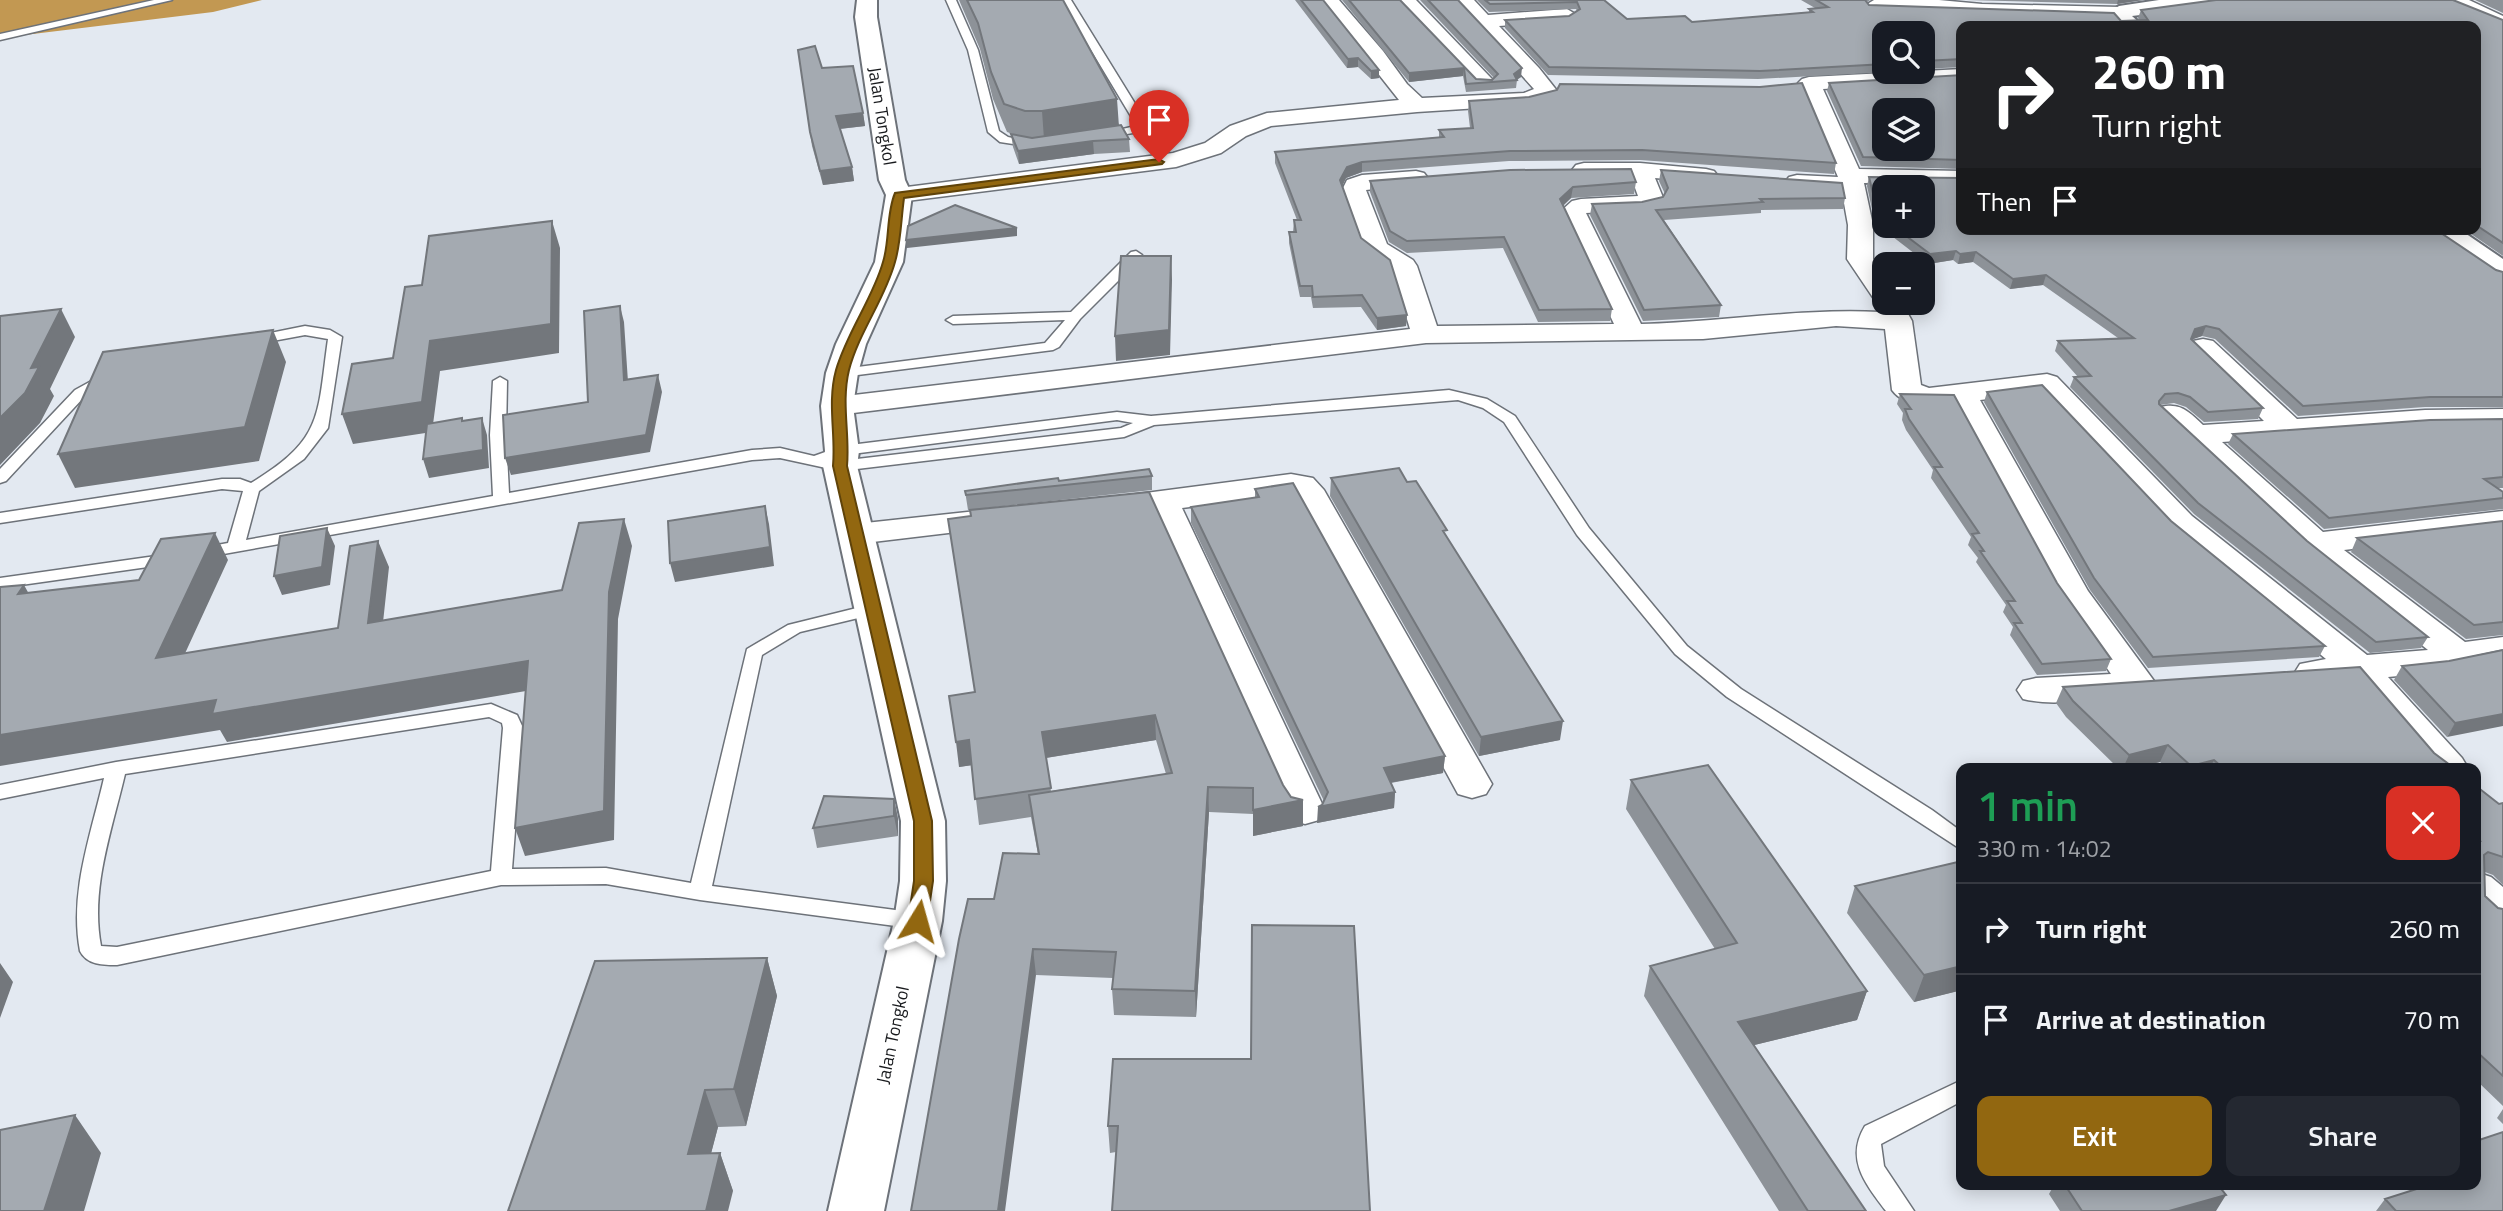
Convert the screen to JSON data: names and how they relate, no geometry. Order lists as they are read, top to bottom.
{
  "streets": {
    "main road": ["Jalan Tongkol"]
  },
  "page": {
    "map_buttons": ["+", "−"],
    "turn": ["260 m", "Turn right"],
    "then": "Then",
    "heading": ["1 min", "330 m · 14:02"],
    "list": [
      {
        "name": "Turn right",
        "value": "260 m"
      },
      {
        "name": "Arrive at destination",
        "value": "70 m"
      }
    ],
    "buttons": ["Exit", "Share"]
  }
}
